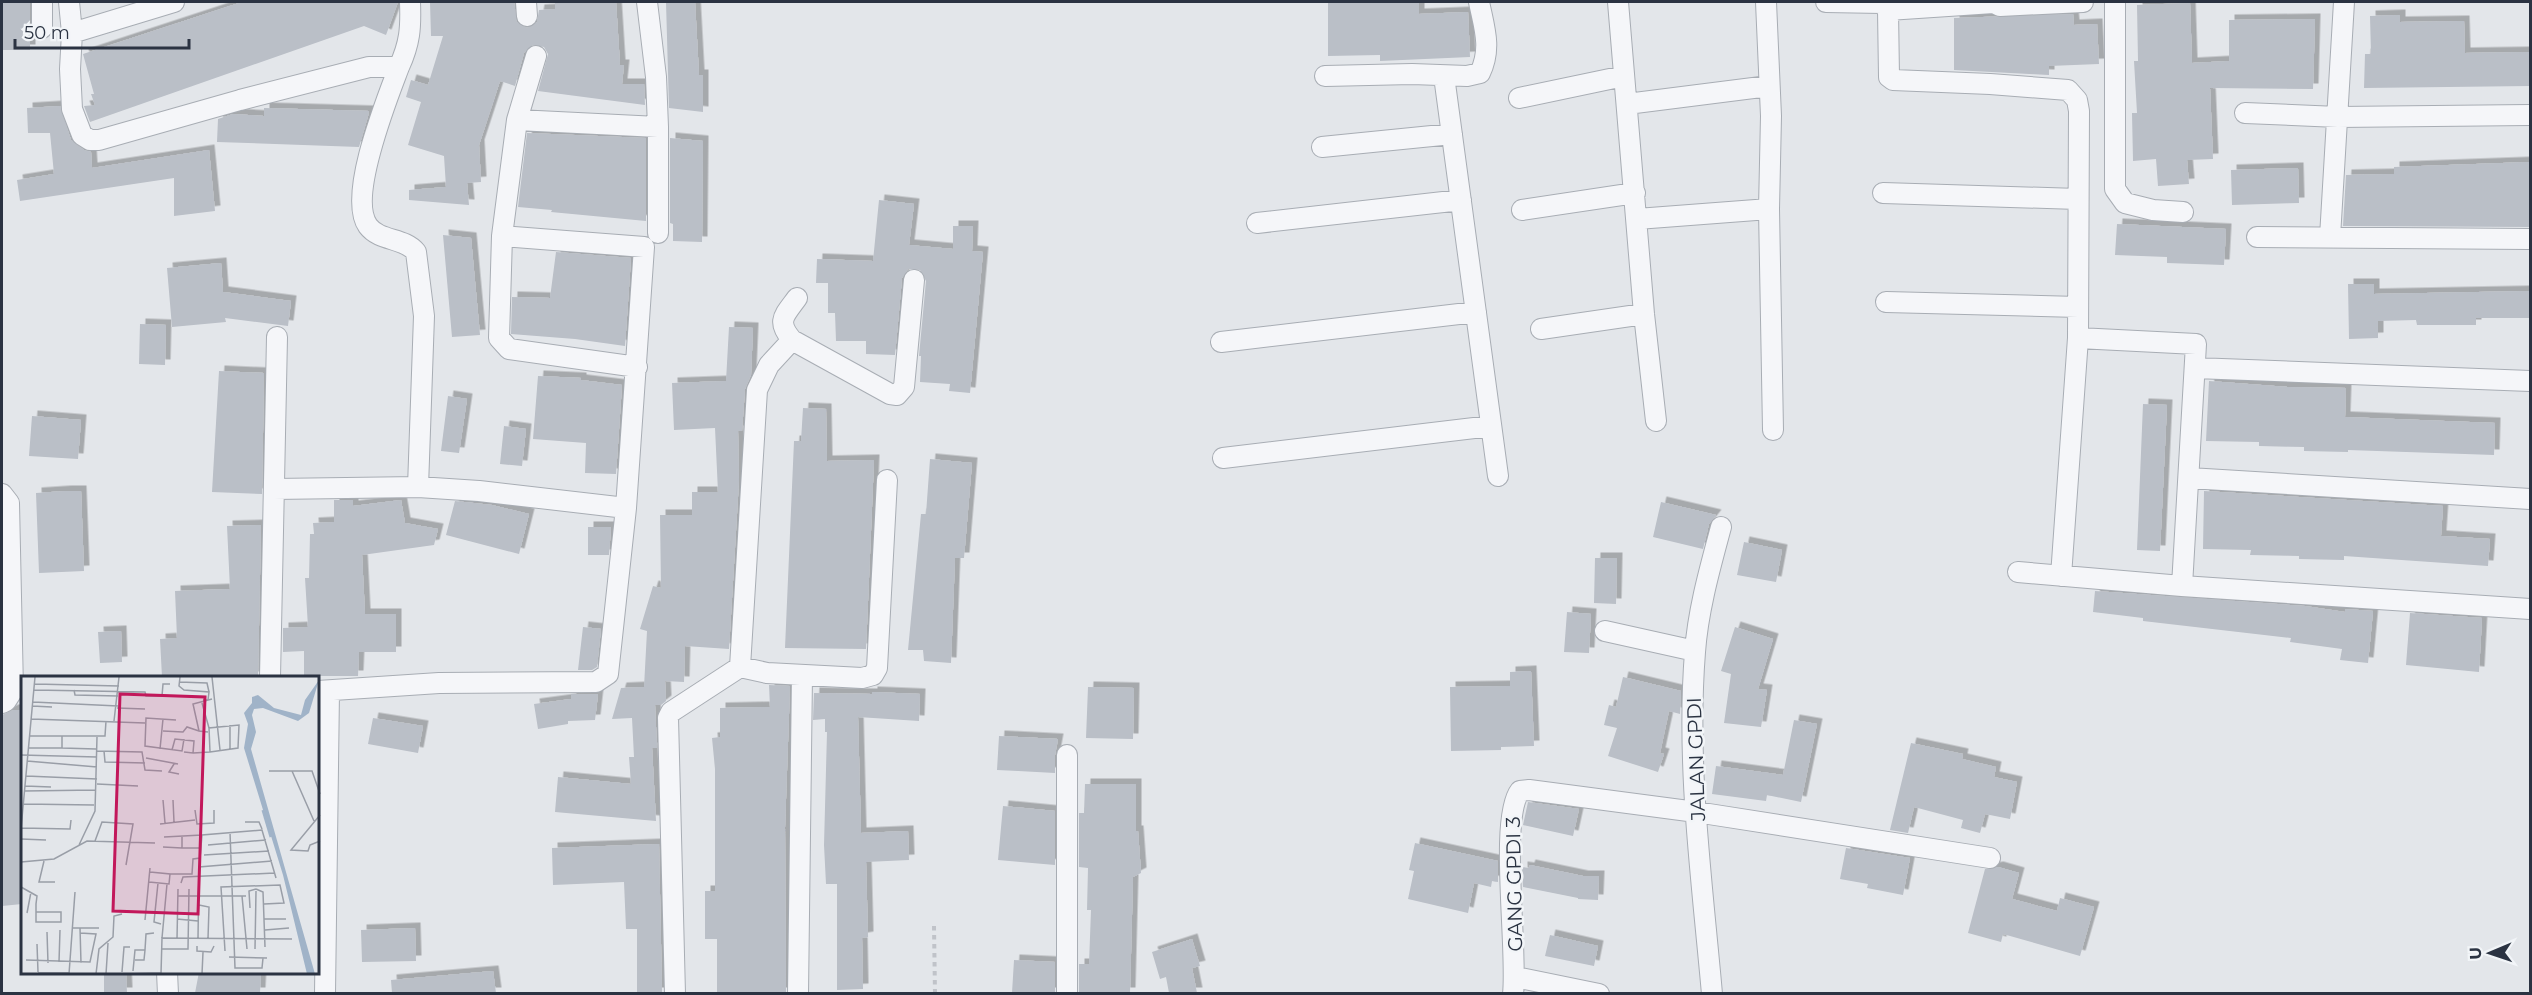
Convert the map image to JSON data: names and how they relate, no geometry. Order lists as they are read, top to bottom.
{
  "streets": {
    "street": ["JALAN GPDI", "GANG GPDI 3"]
  },
  "crossings": [
    ["JALAN GPDI", "GANG GPDI 3"]
  ],
  "scale_bar": "50 m",
  "north": "left"
}
